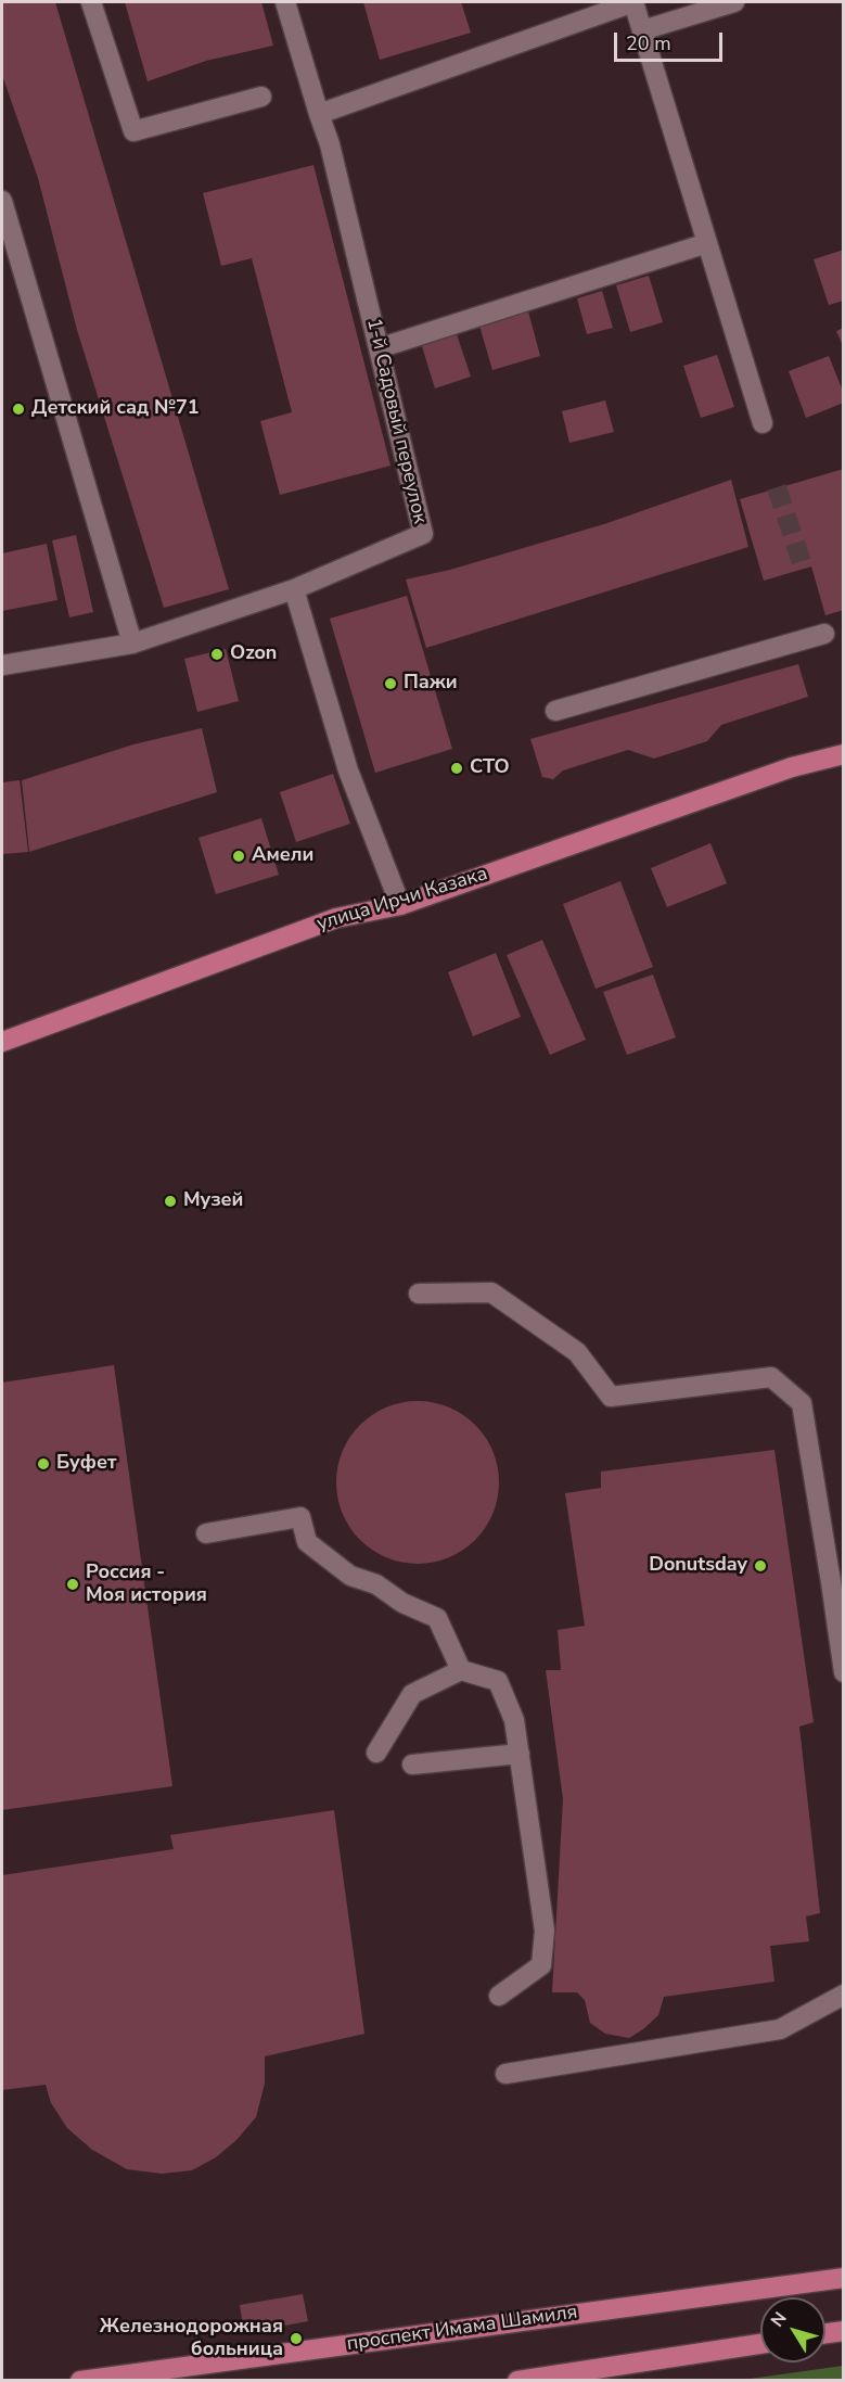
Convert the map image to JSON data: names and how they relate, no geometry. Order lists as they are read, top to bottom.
{
  "streets": {
    "main road": ["улица Ирчи Казака", "проспект Имама Шамиля"],
    "street": ["1-й Садовый переулок"]
  },
  "places": [
    "Детский сад №71",
    "Ozon",
    "Пажи",
    "СТО",
    "Амели",
    "Музей",
    "Буфет",
    "Donutsday",
    "Россия - Моя история",
    "Железнодорожная больница"
  ],
  "scale_bar": "20 m",
  "north": "top left"
}
